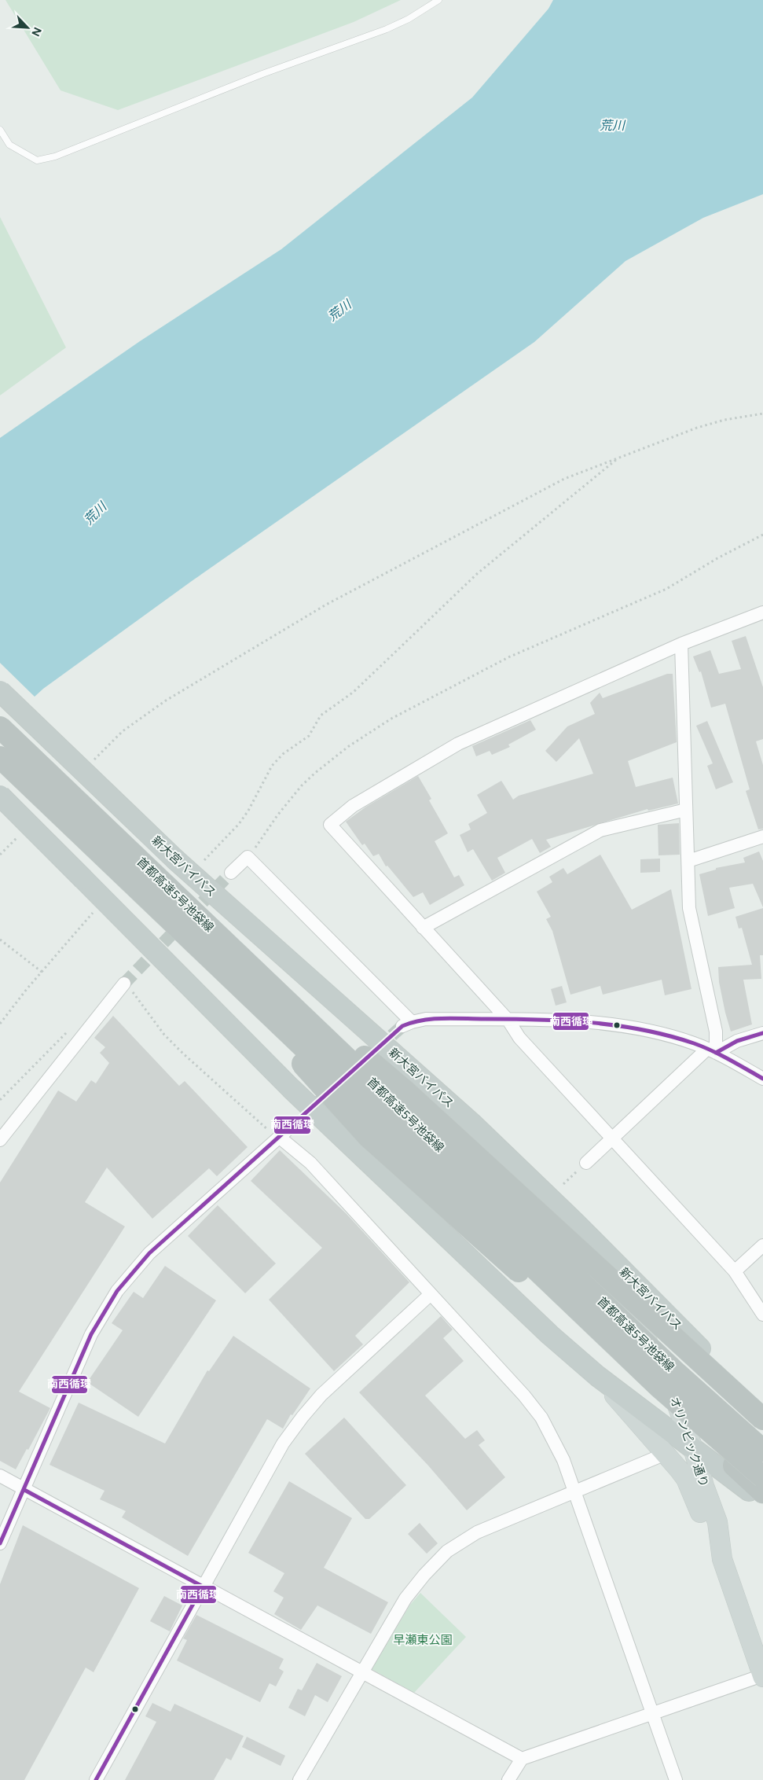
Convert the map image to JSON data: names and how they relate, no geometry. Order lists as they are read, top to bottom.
{
  "streets": {
    "highway": ["新大宮バイパス", "首都高速5号池袋線"],
    "main road": ["オリンピック通り"]
  },
  "crossings": [
    ["新大宮バイパス", "オリンピック通り"]
  ],
  "water": ["荒川"],
  "parks": ["早瀬東公園"],
  "lines": ["transit line 南西循環"],
  "north": "bottom right"
}
